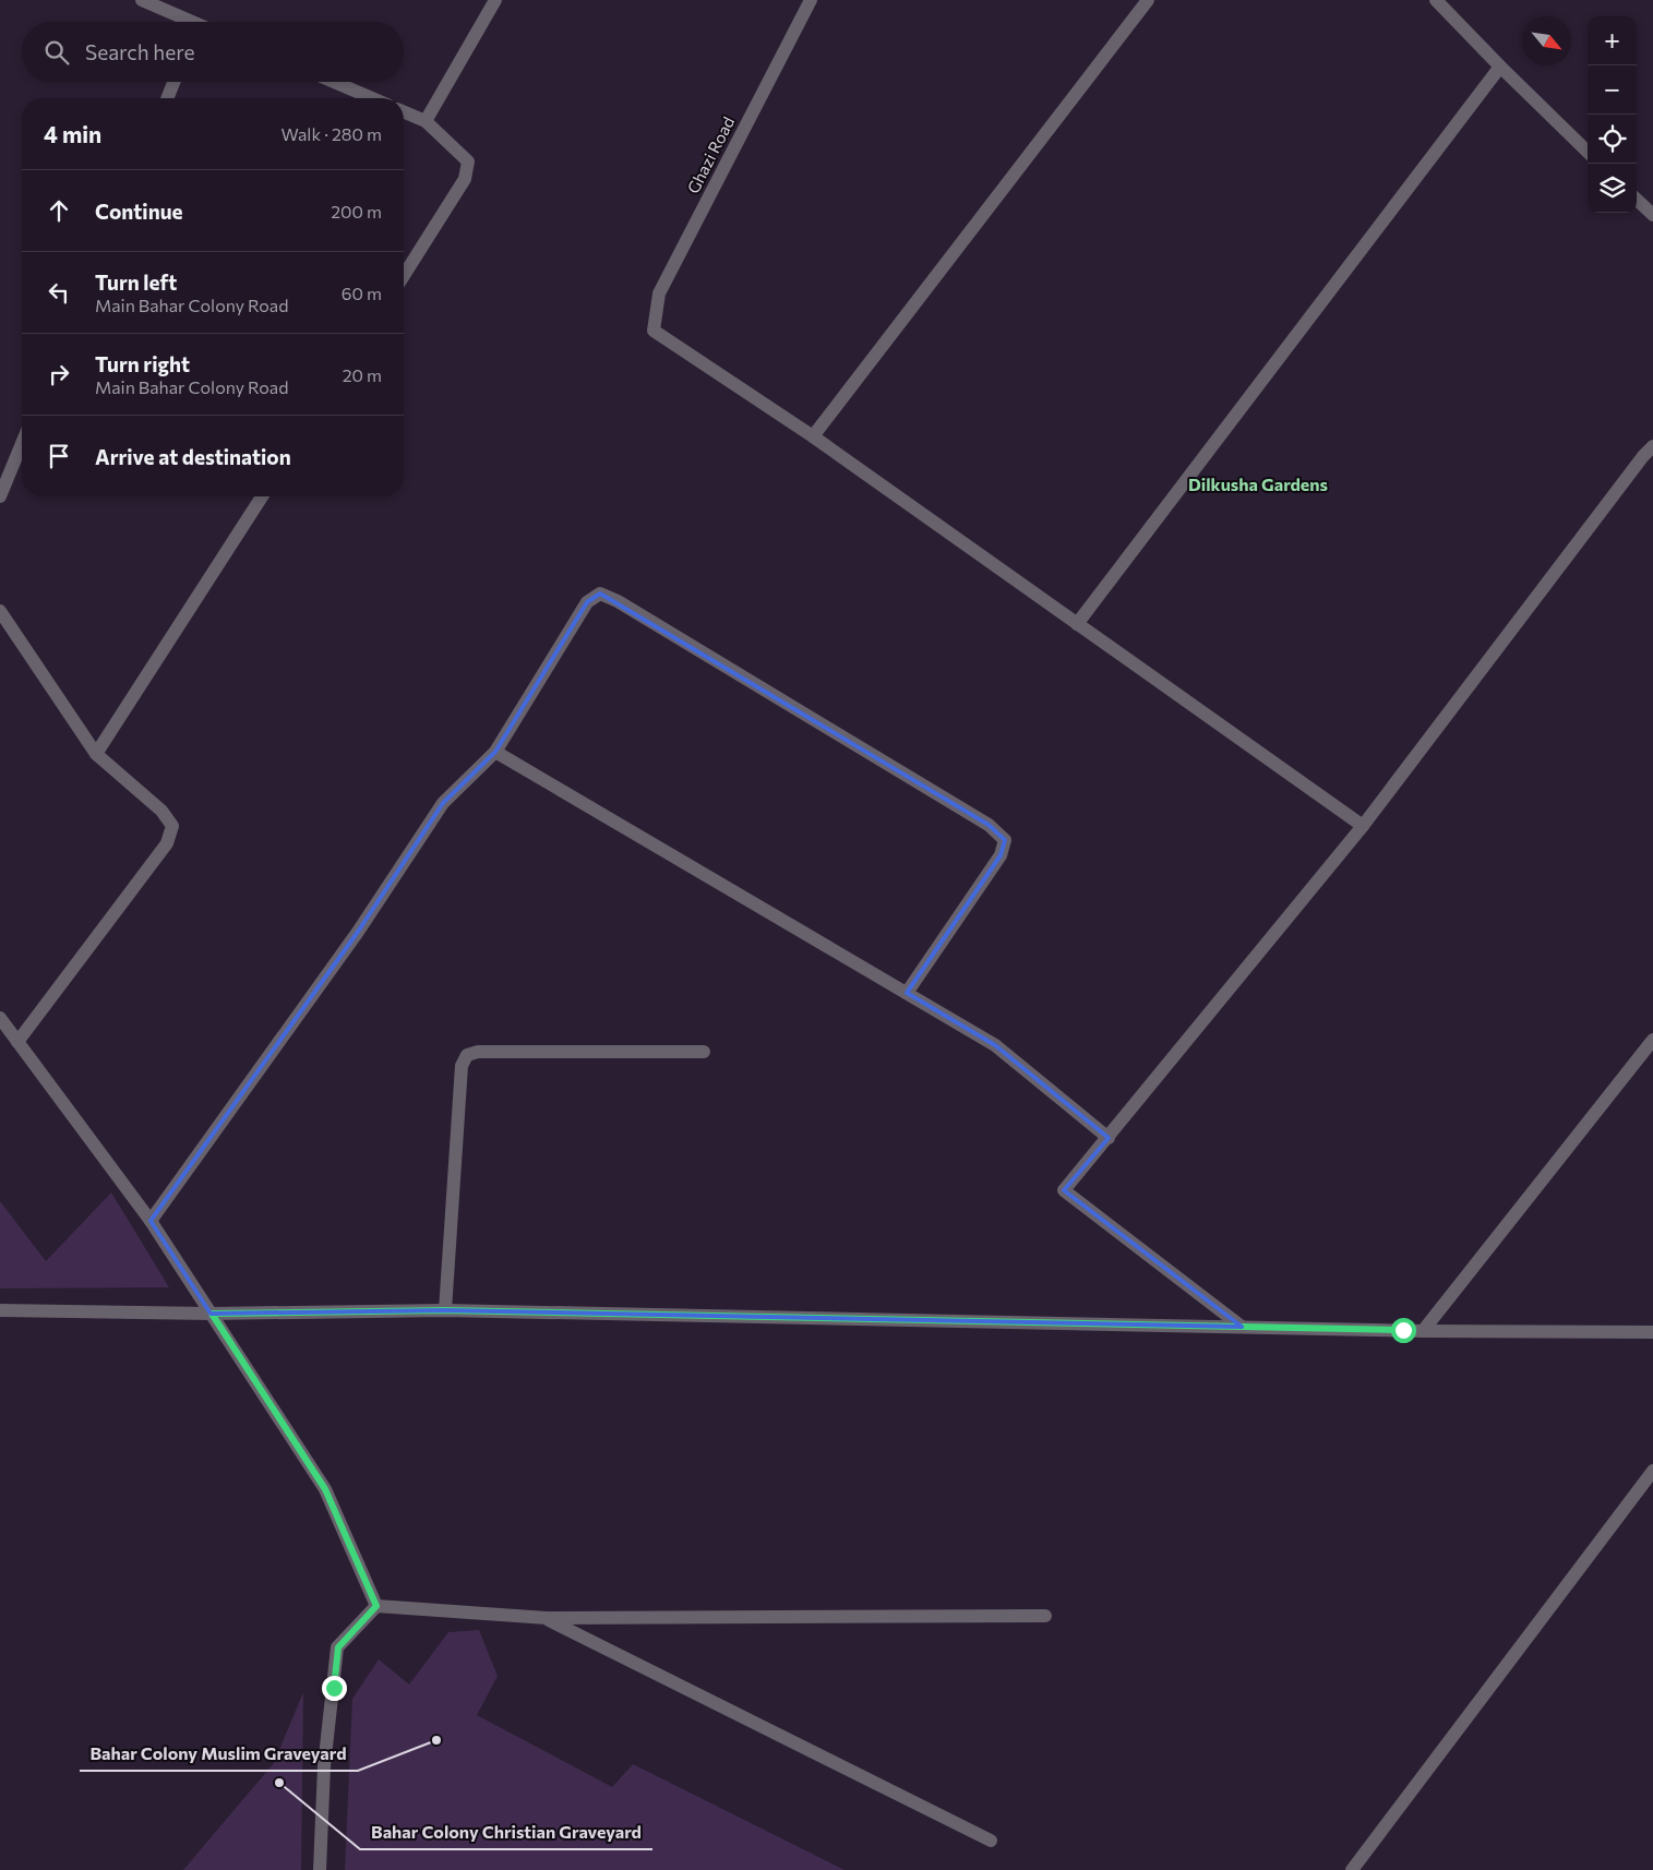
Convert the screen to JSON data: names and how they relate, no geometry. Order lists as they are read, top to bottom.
{
  "streets": {
    "street": ["Ghazi Road"]
  },
  "districts": ["Dilkusha Gardens"],
  "places": ["Bahar Colony Muslim Graveyard", "Bahar Colony Christian Graveyard"],
  "north": "bottom right",
  "page": {
    "map_buttons": ["+", "−"],
    "search": "Search here",
    "heading": ["4 min", "Walk · 280 m"],
    "list": [
      ["Continue", "200 m"],
      ["Turn left", "Main Bahar Colony Road", "60 m"],
      ["Turn right", "Main Bahar Colony Road", "20 m"],
      "Arrive at destination"
    ]
  }
}
